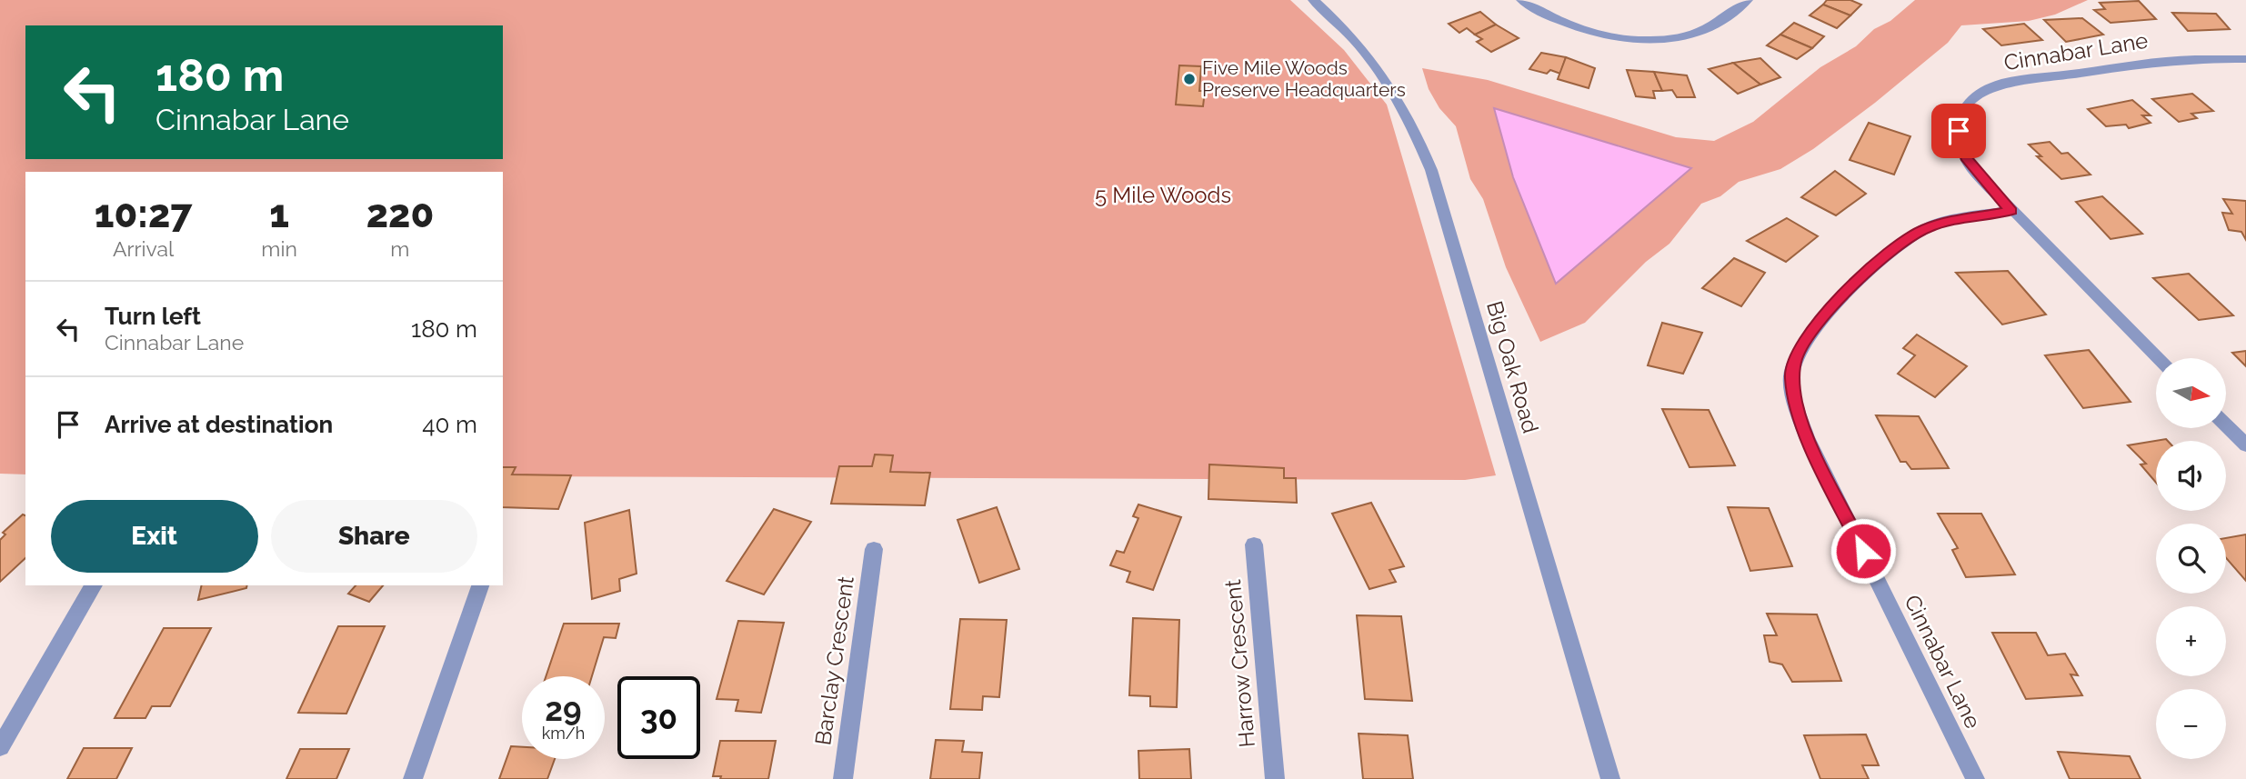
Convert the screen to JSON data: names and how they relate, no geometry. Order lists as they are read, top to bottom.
{
  "streets": {
    "street": [
      "Cinnabar Lane",
      "Big Oak Road",
      "Barclay Crescent",
      "Harrow Crescent"
    ]
  },
  "parks": ["5 Mile Woods"],
  "places": ["Five Mile Woods Preserve Headquarters"],
  "north": "right",
  "page": {
    "turn": ["180 m", "Cinnabar Lane"],
    "eta": [
      "10:27",
      "Arrival",
      "1",
      "min",
      "220",
      "m"
    ],
    "list": [
      {
        "name": "Turn left",
        "note": "Cinnabar Lane",
        "value": "180 m"
      },
      {
        "name": "Arrive at destination",
        "value": "40 m"
      }
    ],
    "map_buttons": ["+", "−"],
    "buttons": ["Exit", "Share"],
    "speed": "29 km/h",
    "limit": "30"
  }
}
